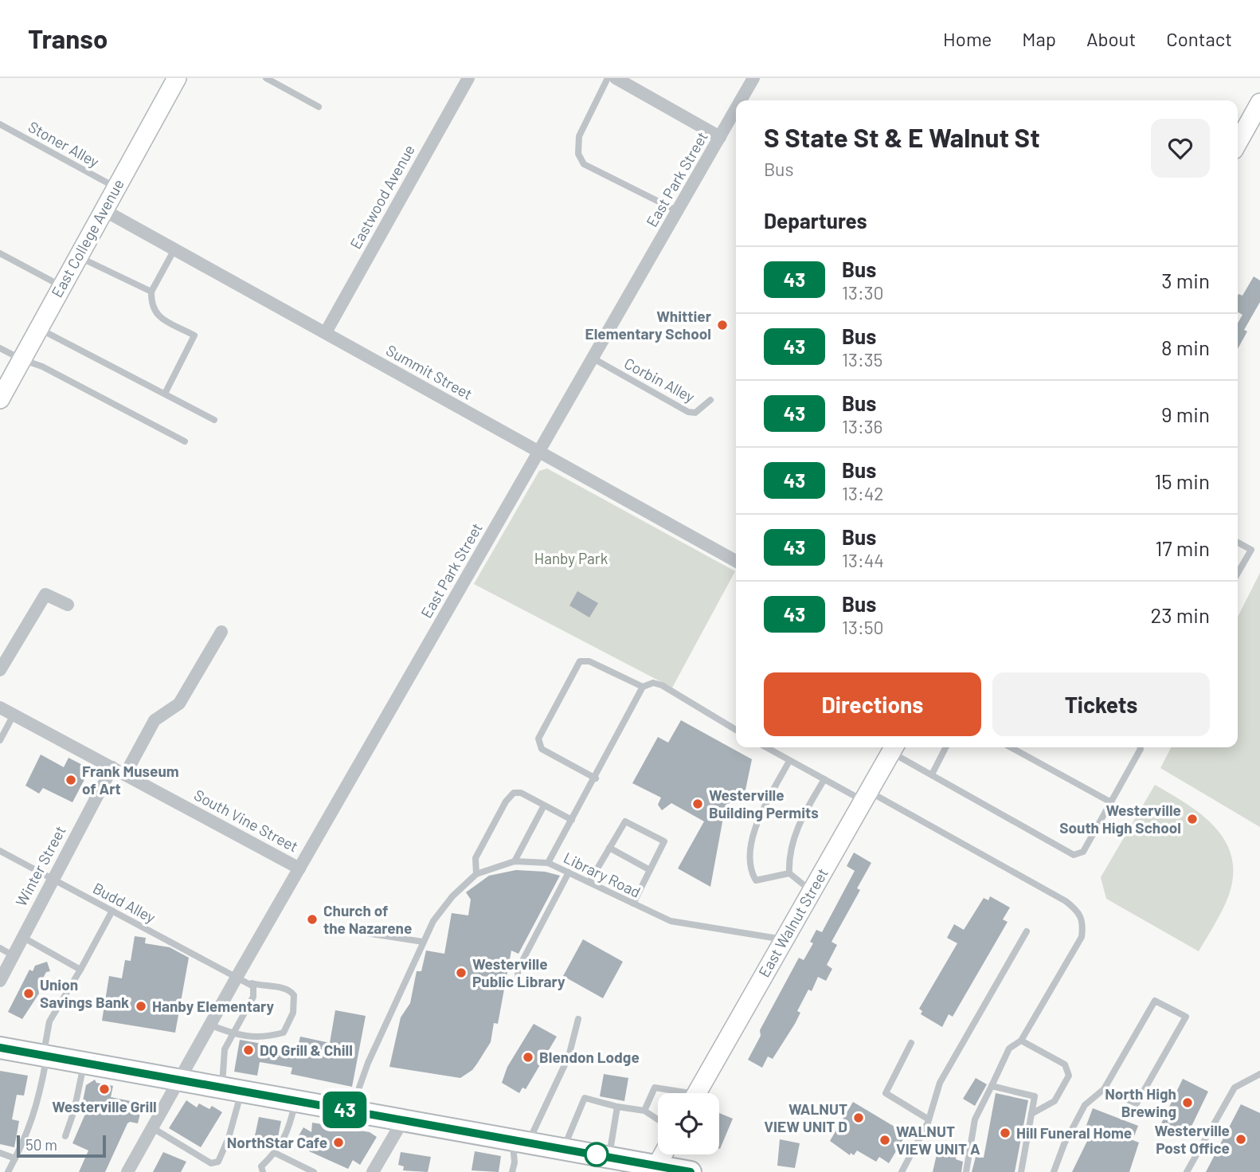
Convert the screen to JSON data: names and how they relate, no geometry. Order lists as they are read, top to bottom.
{
  "streets": {
    "main road": ["East College Avenue", "East Walnut Street"],
    "street": [
      "East Park Street",
      "Eastwood Avenue",
      "Summit Street",
      "South Vine Street",
      "Winter Street"
    ],
    "lane": [
      "Stoner Alley",
      "Corbin Alley",
      "Library Road",
      "Budd Alley"
    ]
  },
  "crossings": [
    ["Stoner Alley", "East College Avenue"],
    ["East Park Street", "Summit Street"],
    ["East Park Street", "Corbin Alley"],
    ["East Park Street", "South Vine Street"],
    ["East Park Street", "Budd Alley"],
    ["Eastwood Avenue", "Summit Street"],
    ["East College Avenue", "Summit Street"],
    ["South Vine Street", "Winter Street"],
    ["Winter Street", "Budd Alley"],
    ["Library Road", "East Walnut Street"]
  ],
  "parks": ["Hanby Park"],
  "places": [
    "Whittier Elementary School",
    "Frank Museum of Art",
    "Westerville Building Permits",
    "Westerville South High School",
    "Church of the Nazarene",
    "Westerville Public Library",
    "Union Savings Bank",
    "Hanby Elementary",
    "DQ Grill & Chill",
    "Blendon Lodge",
    "Westerville Grill",
    "North High Brewing",
    "WALNUT VIEW UNIT D",
    "Hill Funeral Home",
    "Westerville Post Office",
    "WALNUT VIEW UNIT A",
    "NorthStar Cafe"
  ],
  "lines": ["bus line 43"],
  "scale_bar": "50 m",
  "page": {
    "header": "Transo",
    "nav": [
      "Home",
      "Map",
      "About",
      "Contact"
    ],
    "on_map": "43",
    "heading": [
      ["S State St & E Walnut St", "Bus"],
      "Departures"
    ],
    "list": [
      {
        "mark": "43",
        "name": "Bus",
        "note": "13:30",
        "value": "3 min"
      },
      {
        "mark": "43",
        "name": "Bus",
        "note": "13:35",
        "value": "8 min"
      },
      {
        "mark": "43",
        "name": "Bus",
        "note": "13:36",
        "value": "9 min"
      },
      {
        "mark": "43",
        "name": "Bus",
        "note": "13:42",
        "value": "15 min"
      },
      {
        "mark": "43",
        "name": "Bus",
        "note": "13:44",
        "value": "17 min"
      },
      {
        "mark": "43",
        "name": "Bus",
        "note": "13:50",
        "value": "23 min"
      }
    ],
    "buttons": ["Directions", "Tickets"],
    "scale": "50 m"
  }
}
